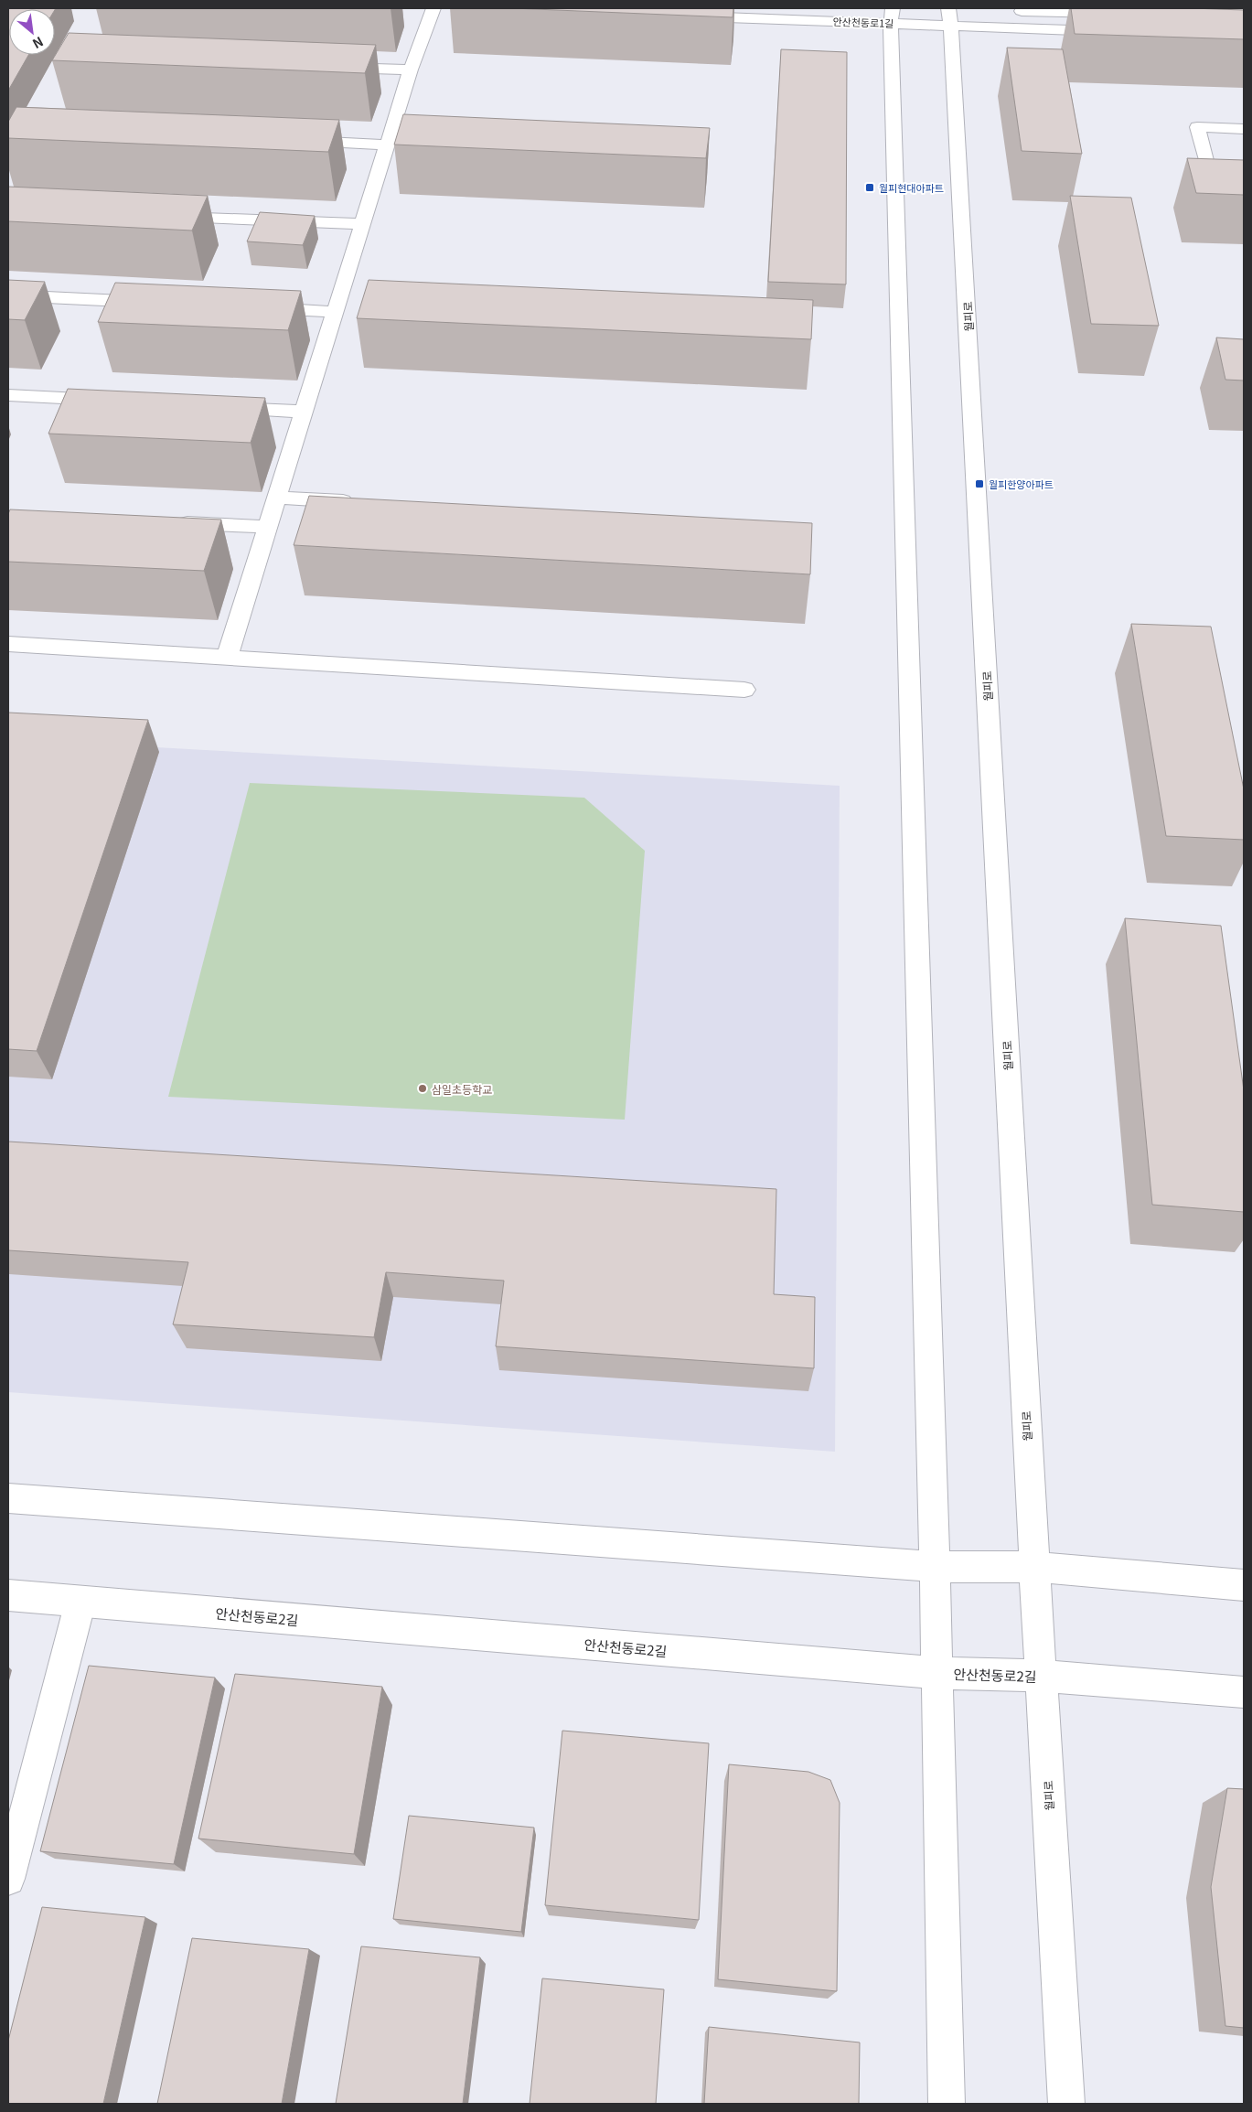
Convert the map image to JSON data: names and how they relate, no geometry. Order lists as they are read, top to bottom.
{
  "streets": {
    "street": ["안산천동로1길", "월피로", "안산천동로2길"]
  },
  "crossings": [
    ["안산천동로1길", "월피로"],
    ["월피로", "안산천동로2길"]
  ],
  "places": {
    "transit": ["월피현대아파트", "월피한양아파트"],
    "other": ["삼일초등학교"]
  },
  "north": "bottom right"
}
